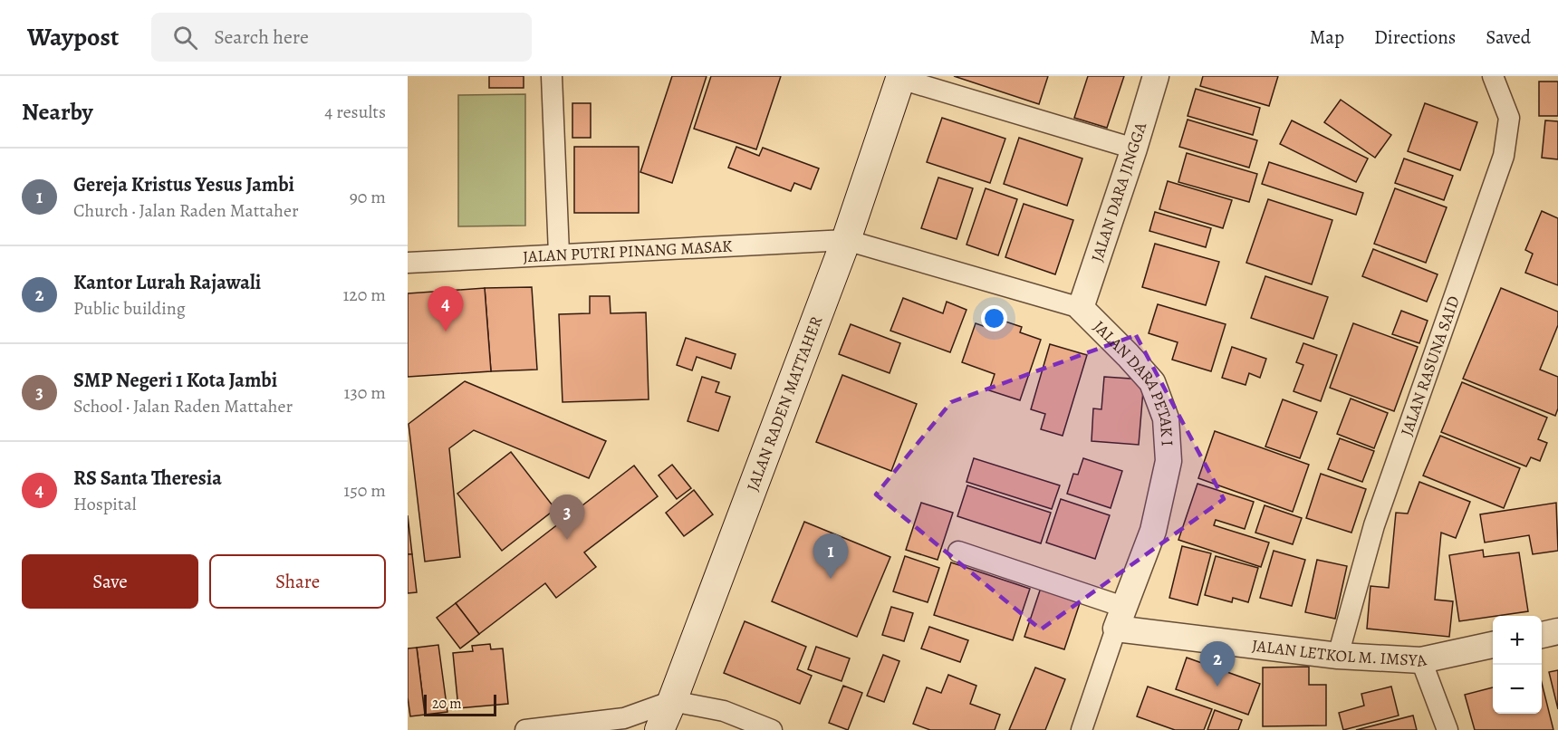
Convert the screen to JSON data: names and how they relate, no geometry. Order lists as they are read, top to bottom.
{
  "streets": {
    "main road": ["JALAN RADEN MATTAHER"],
    "street": [
      "JALAN DARA JINGGA",
      "JALAN PUTRI PINANG MASAK",
      "JALAN RASUNA SAID",
      "JALAN DARA PETAK I",
      "JALAN LETKOL M. IMSYA"
    ]
  },
  "crossings": [
    ["JALAN DARA JINGGA", "JALAN DARA PETAK I"],
    ["JALAN PUTRI PINANG MASAK", "JALAN DARA PETAK I"],
    ["JALAN PUTRI PINANG MASAK", "JALAN RADEN MATTAHER"],
    ["JALAN RASUNA SAID", "JALAN LETKOL M. IMSYA"],
    ["JALAN DARA PETAK I", "JALAN RADEN MATTAHER"],
    ["JALAN DARA PETAK I", "JALAN LETKOL M. IMSYA"]
  ],
  "scale_bar": "20 m",
  "page": {
    "header": "Waypost",
    "search": "Search here",
    "nav": ["Map", "Directions", "Saved"],
    "heading": ["Nearby", "4 results"],
    "list": [
      {
        "mark": "1",
        "name": "Gereja Kristus Yesus Jambi",
        "note": "Church · Jalan Raden Mattaher",
        "value": "90 m"
      },
      {
        "mark": "2",
        "name": "Kantor Lurah Rajawali",
        "note": "Public building",
        "value": "120 m"
      },
      {
        "mark": "3",
        "name": "SMP Negeri 1 Kota Jambi",
        "note": "School · Jalan Raden Mattaher",
        "value": "130 m"
      },
      {
        "mark": "4",
        "name": "RS Santa Theresia",
        "note": "Hospital",
        "value": "150 m"
      }
    ],
    "pins": [
      "4",
      "3",
      "1",
      "2"
    ],
    "buttons": ["Save", "Share"],
    "map_buttons": ["+", "−"],
    "scale": "20 m"
  }
}
